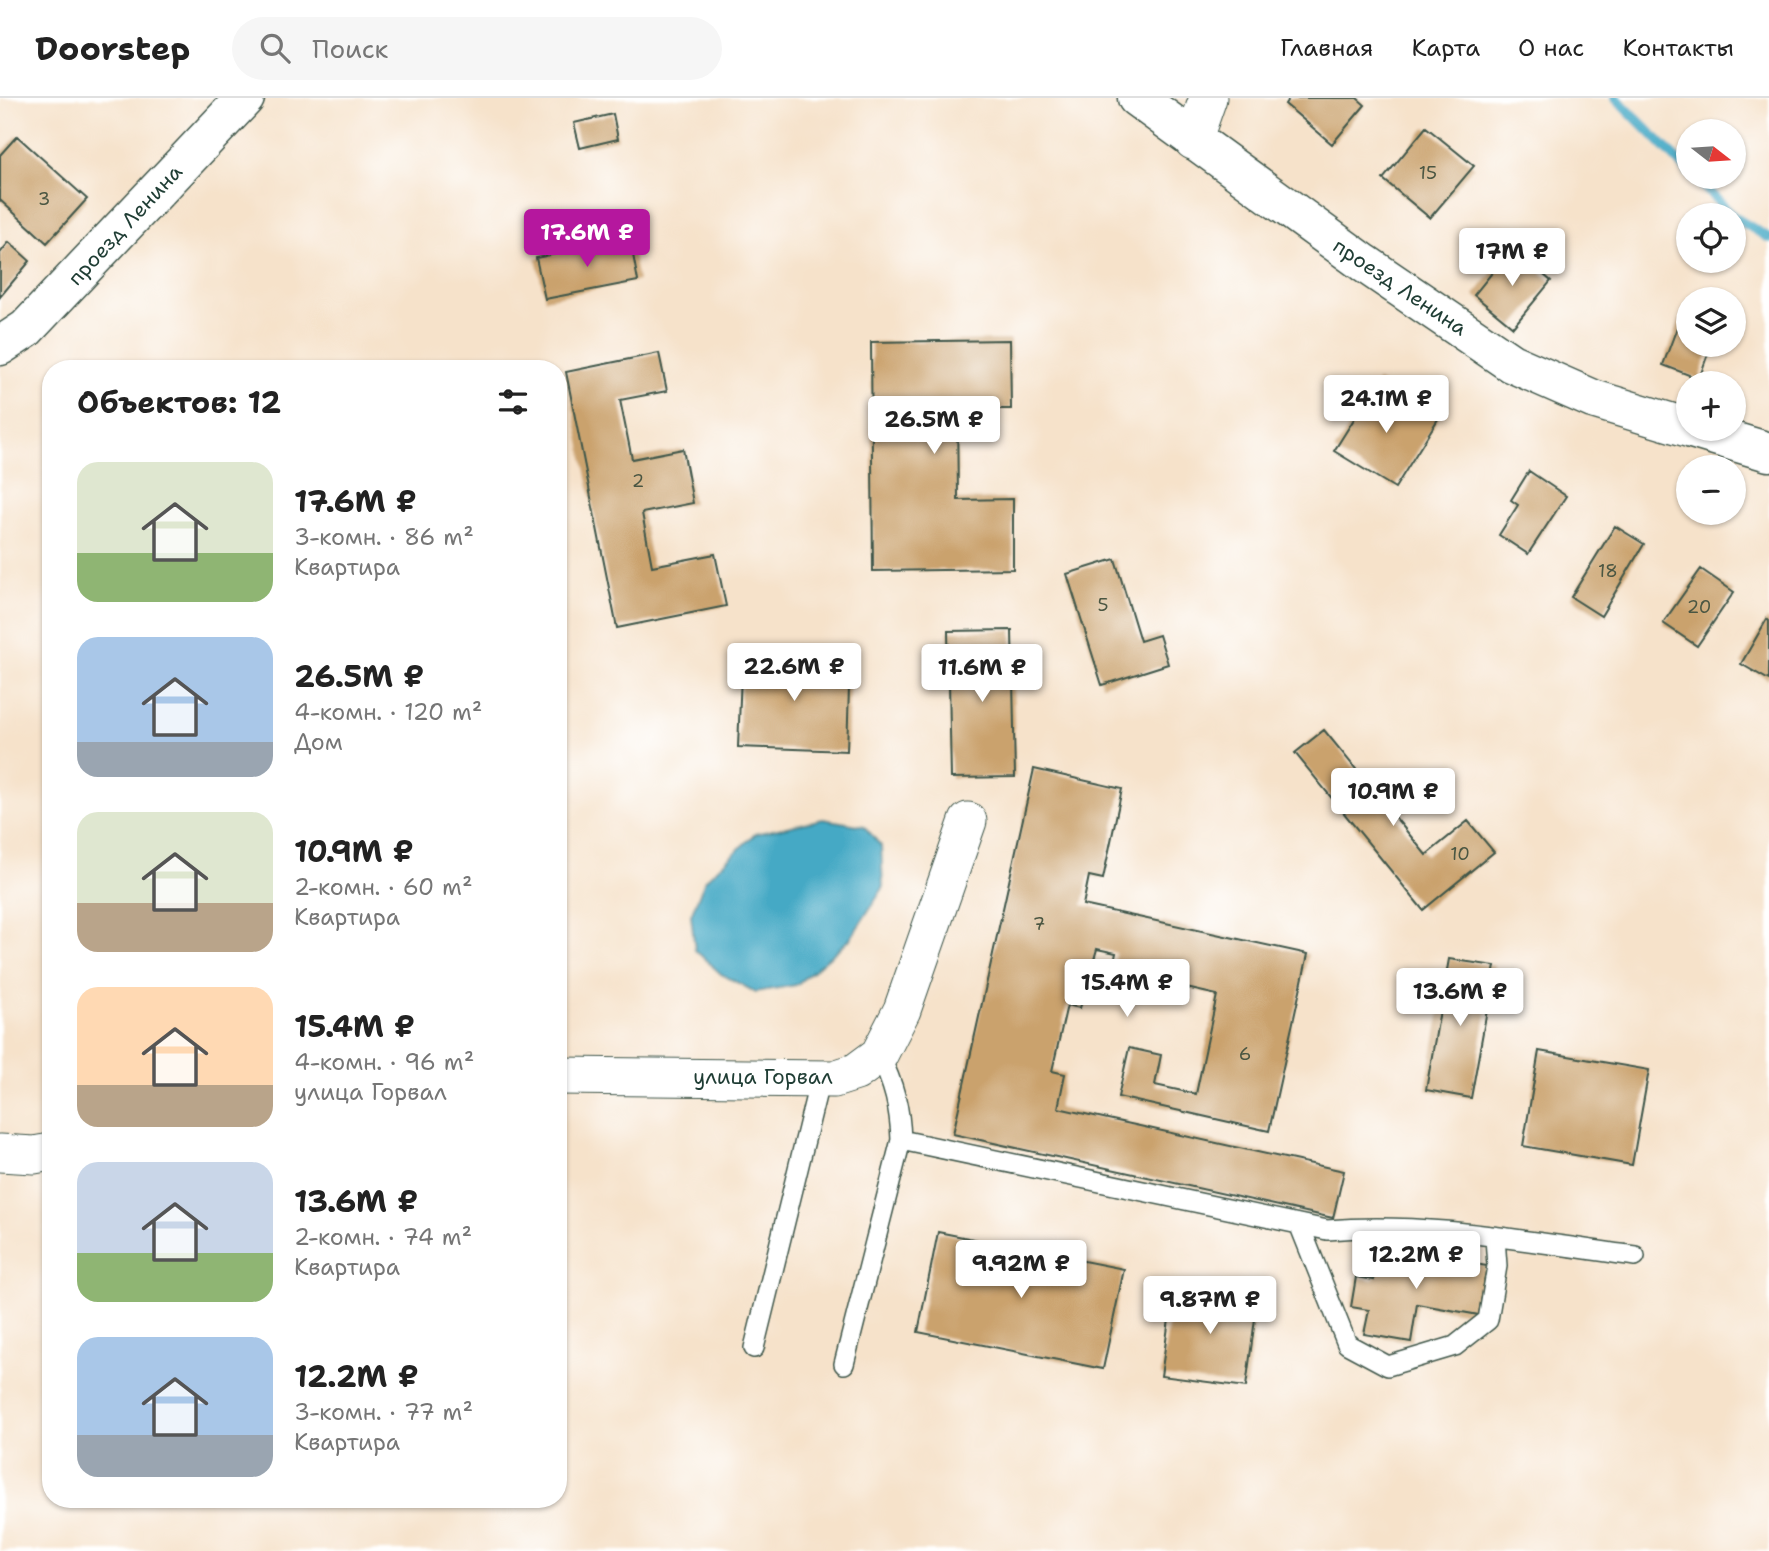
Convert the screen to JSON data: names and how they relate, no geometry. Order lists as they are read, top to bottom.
{
  "streets": {
    "main road": ["проезд Ленина"],
    "street": ["улица Горвал"]
  },
  "house_numbers": [
    "15",
    "3",
    "2",
    "18",
    "5",
    "20",
    "10",
    "7",
    "6"
  ],
  "north": "right",
  "page": {
    "header": "Doorstep",
    "search": "Поиск",
    "nav": [
      "Главная",
      "Карта",
      "О нас",
      "Контакты"
    ],
    "map_buttons": ["+", "−"],
    "price": [
      "17.6M ₽",
      "17M ₽",
      "24.1M ₽",
      "26.5M ₽",
      "22.6M ₽",
      "11.6M ₽",
      "10.9M ₽",
      "15.4M ₽",
      "13.6M ₽",
      "12.2M ₽",
      "9.92M ₽",
      "9.87M ₽"
    ],
    "heading": "Объектов: 12",
    "list": [
      {
        "name": "17.6M ₽",
        "note": "3-комн. · 86 m² · Квартира"
      },
      {
        "name": "26.5M ₽",
        "note": "4-комн. · 120 m² · Дом"
      },
      {
        "name": "10.9M ₽",
        "note": "2-комн. · 60 m² · Квартира"
      },
      {
        "name": "15.4M ₽",
        "note": "4-комн. · 96 m² · улица Горвал"
      },
      {
        "name": "13.6M ₽",
        "note": "2-комн. · 74 m² · Квартира"
      },
      {
        "name": "12.2M ₽",
        "note": "3-комн. · 77 m² · Квартира"
      }
    ]
  }
}
